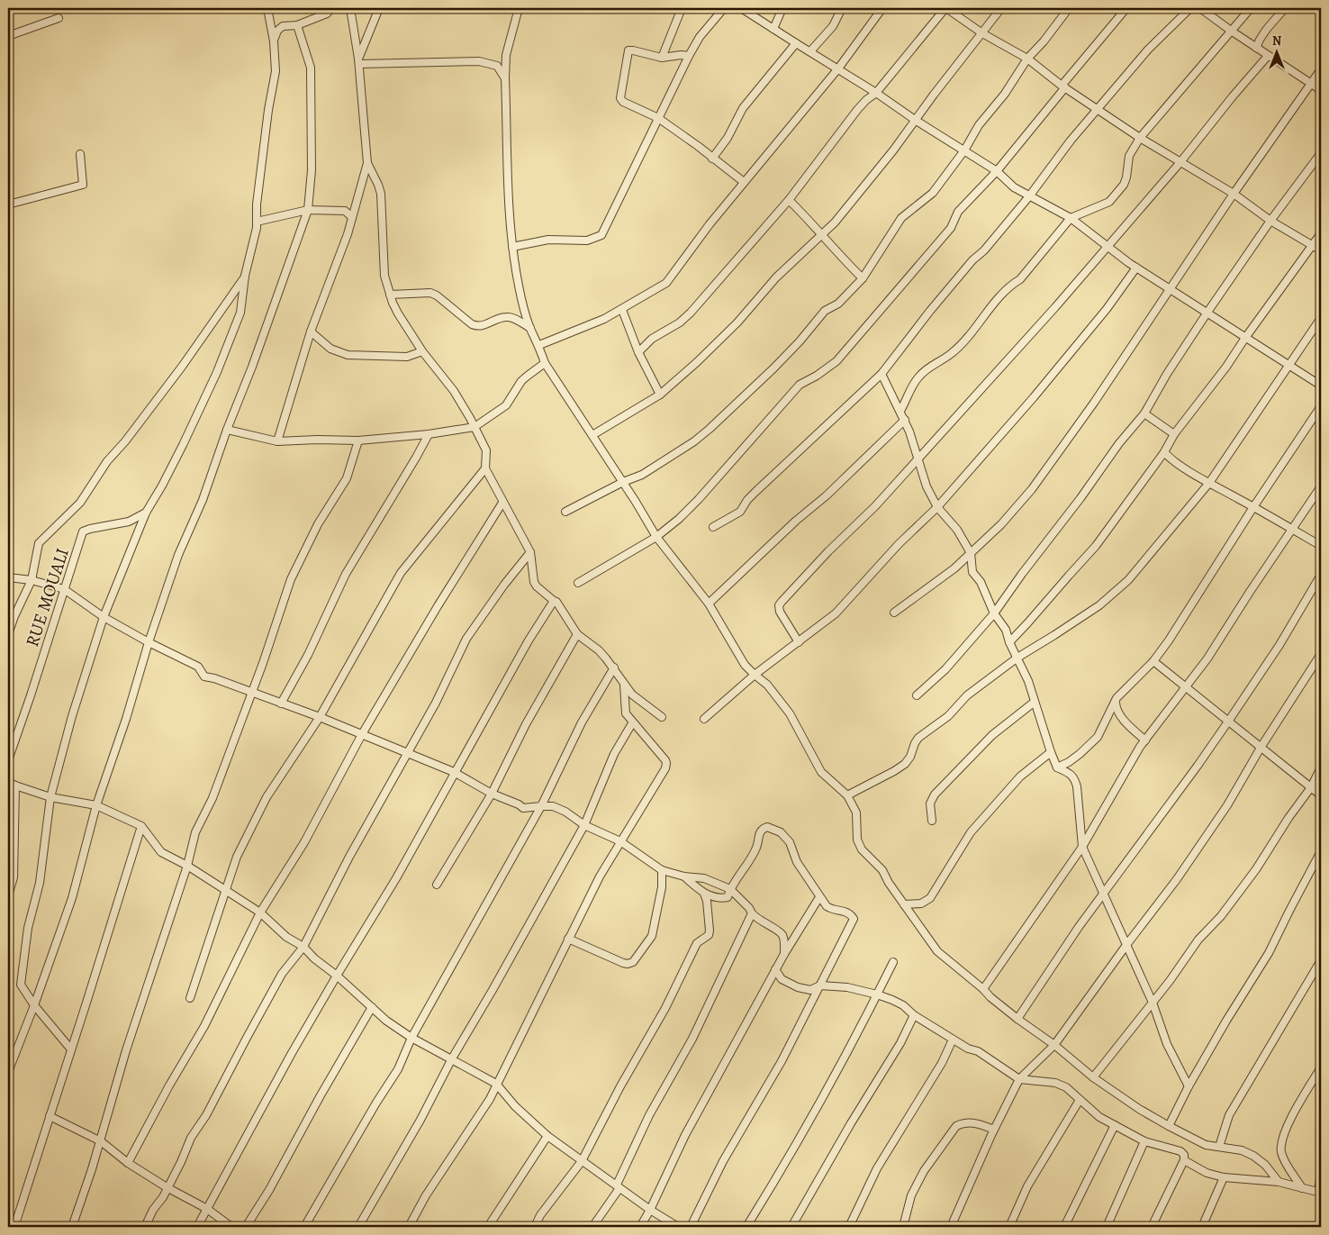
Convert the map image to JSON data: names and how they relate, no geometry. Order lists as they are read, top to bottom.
{
  "streets": {
    "street": ["RUE MOUALI"]
  },
  "north": "top"
}
